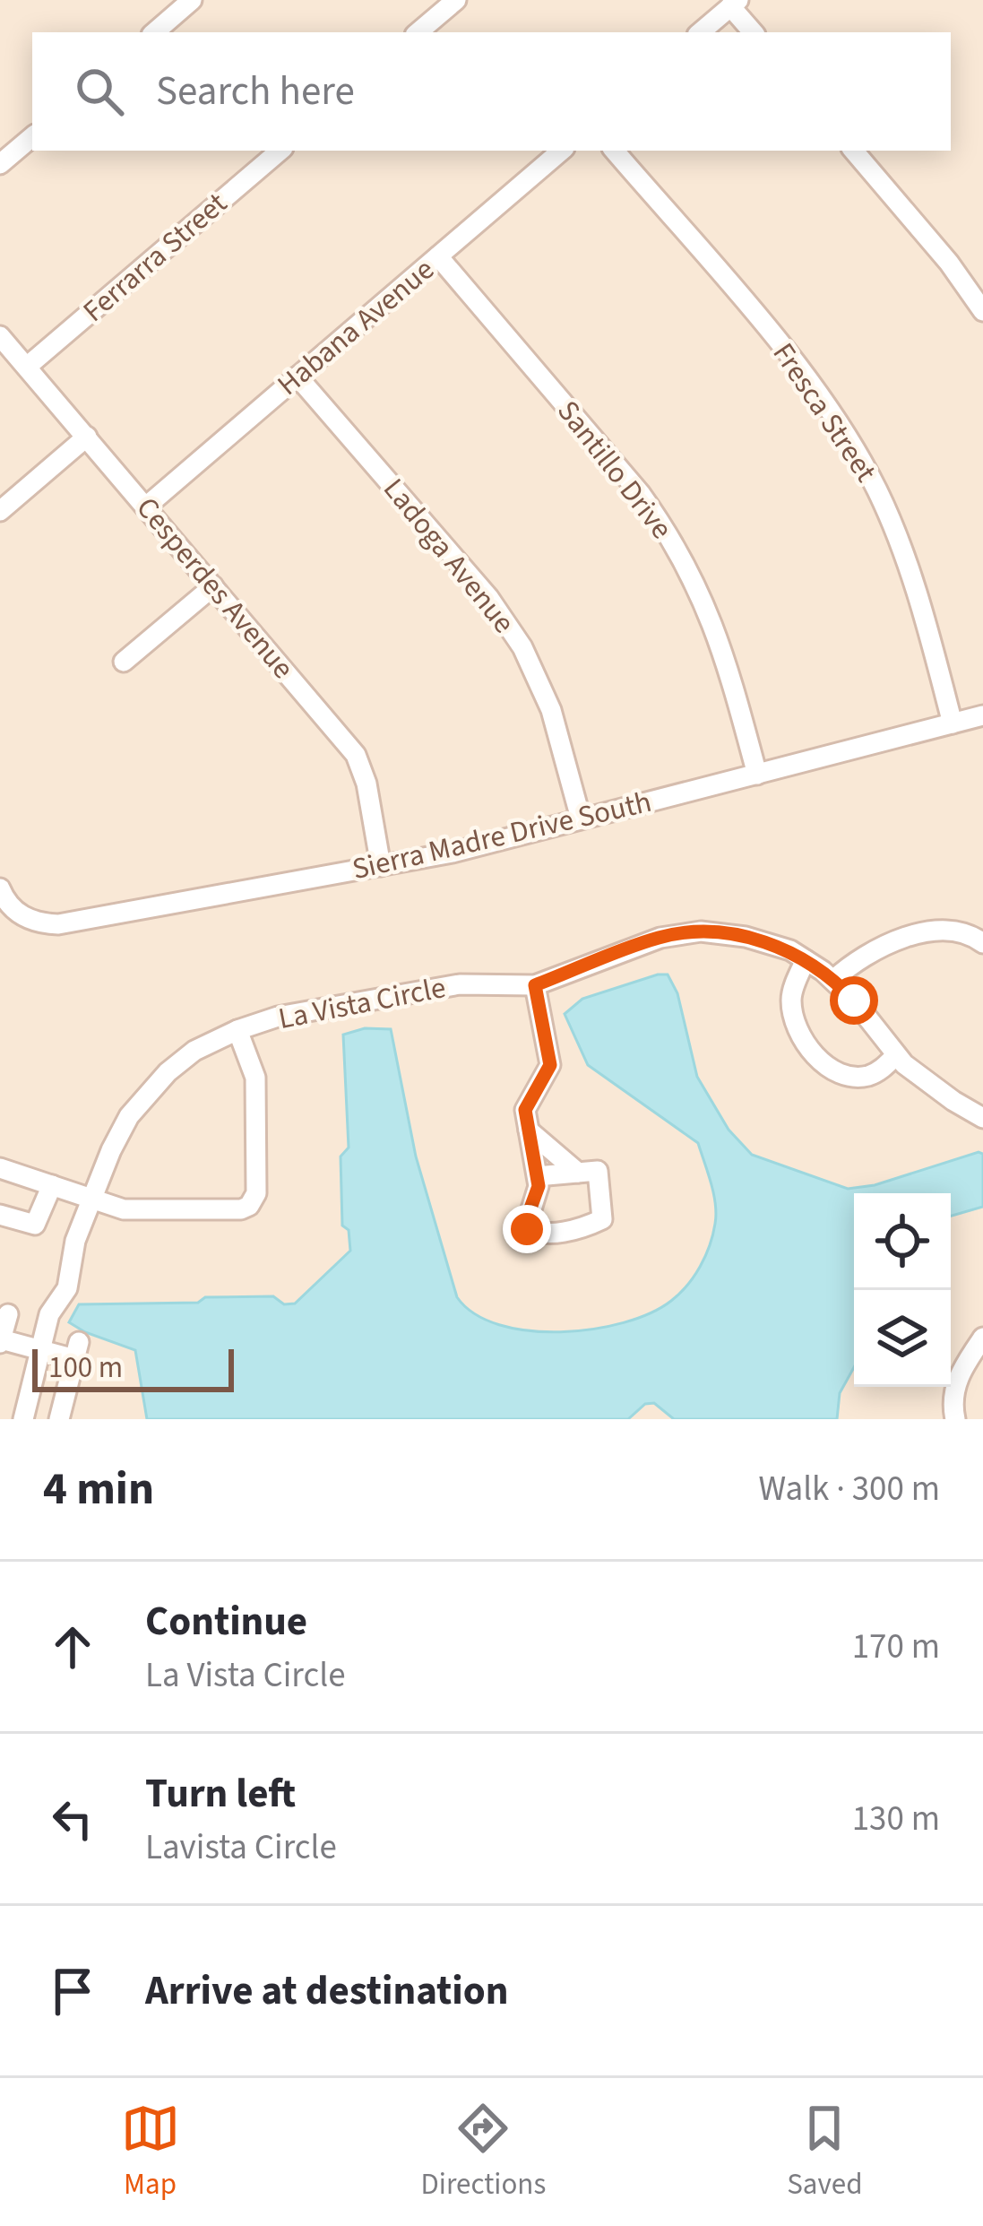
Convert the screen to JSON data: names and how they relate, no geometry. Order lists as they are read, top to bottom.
{
  "streets": {
    "street": [
      "Ferrarra Street",
      "Habana Avenue",
      "Fresca Street",
      "Santillo Drive",
      "Ladoga Avenue",
      "Cesperdes Avenue",
      "Sierra Madre Drive South",
      "La Vista Circle"
    ]
  },
  "crossings": [
    ["Ferrarra Street", "Cesperdes Avenue"],
    ["Habana Avenue", "Santillo Drive"],
    ["Habana Avenue", "Ladoga Avenue"],
    ["Habana Avenue", "Cesperdes Avenue"],
    ["Fresca Street", "Sierra Madre Drive South"],
    ["Santillo Drive", "Sierra Madre Drive South"],
    ["Ladoga Avenue", "Sierra Madre Drive South"],
    ["Cesperdes Avenue", "Sierra Madre Drive South"]
  ],
  "scale_bar": "100 m",
  "page": {
    "search": "Search here",
    "scale": "100 m",
    "heading": ["4 min", "Walk · 300 m"],
    "list": [
      ["Continue", "La Vista Circle", "170 m"],
      ["Turn left", "Lavista Circle", "130 m"],
      "Arrive at destination"
    ],
    "nav": ["Map", "Directions", "Saved"]
  }
}
